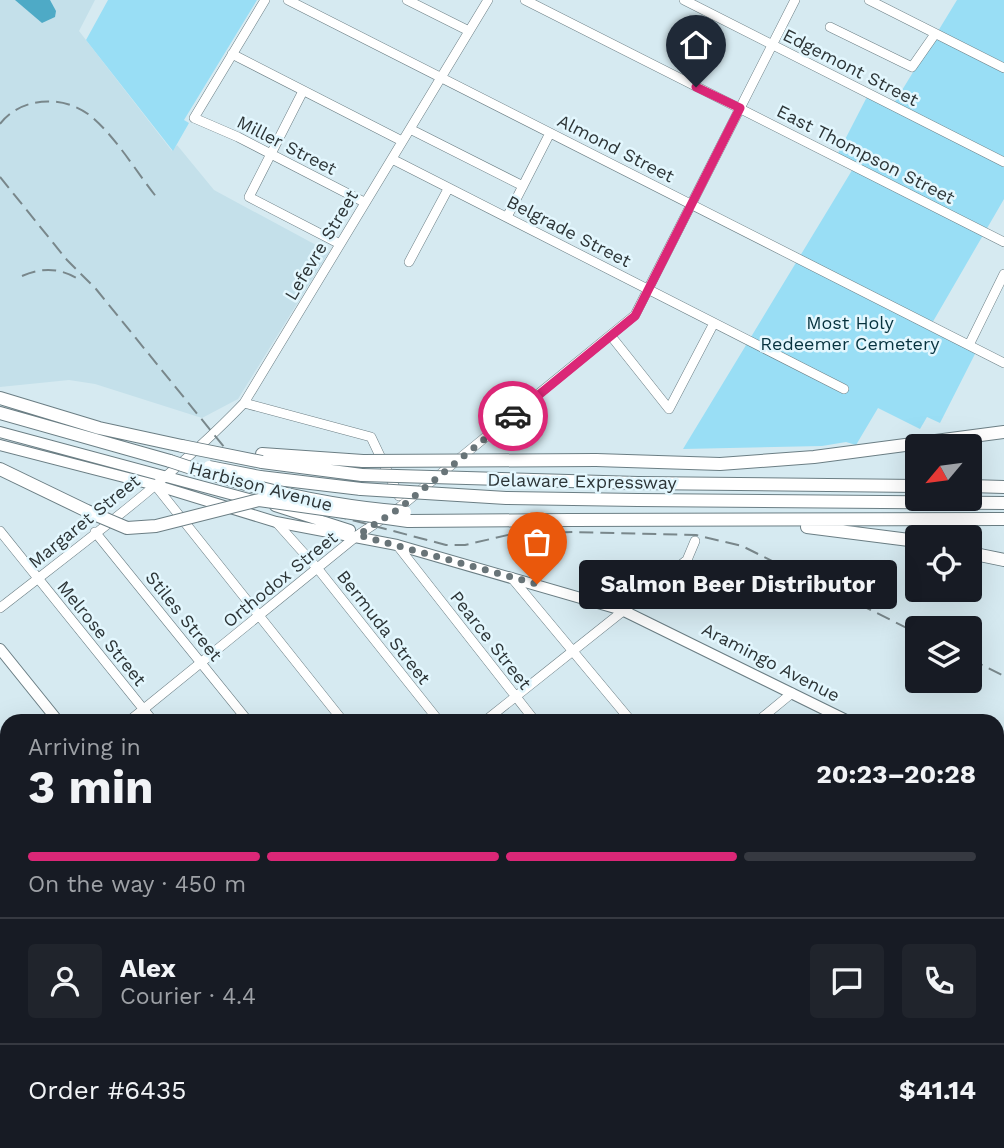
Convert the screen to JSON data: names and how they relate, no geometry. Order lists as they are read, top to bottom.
{
  "streets": {
    "highway": ["Delaware Expressway"],
    "main road": ["Harbison Avenue", "Aramingo Avenue"],
    "street": [
      "Edgemont Street",
      "Miller Street",
      "Almond Street",
      "East Thompson Street",
      "Belgrade Street",
      "Lefevre Street",
      "Margaret Street",
      "Orthodox Street",
      "Stiles Street",
      "Bermuda Street",
      "Melrose Street",
      "Pearce Street"
    ]
  },
  "crossings": [
    ["Edgemont Street", "Orthodox Street"],
    ["Miller Street", "Lefevre Street"],
    ["Almond Street", "Lefevre Street"],
    ["Almond Street", "Orthodox Street"],
    ["East Thompson Street", "Orthodox Street"],
    ["Belgrade Street", "Lefevre Street"],
    ["Belgrade Street", "Orthodox Street"],
    ["Lefevre Street", "Harbison Avenue"],
    ["Lefevre Street", "Margaret Street"],
    ["Harbison Avenue", "Margaret Street"],
    ["Harbison Avenue", "Orthodox Street"],
    ["Harbison Avenue", "Bermuda Street"],
    ["Harbison Avenue", "Aramingo Avenue"],
    ["Margaret Street", "Stiles Street"],
    ["Margaret Street", "Melrose Street"],
    ["Orthodox Street", "Stiles Street"],
    ["Orthodox Street", "Bermuda Street"],
    ["Orthodox Street", "Melrose Street"],
    ["Orthodox Street", "Aramingo Avenue"],
    ["Pearce Street", "Aramingo Avenue"]
  ],
  "parks": ["Most Holy Redeemer Cemetery"],
  "places": ["Salmon Beer Distributor"],
  "north": "bottom left",
  "page": {
    "bubble": "Salmon Beer Distributor",
    "heading": ["3 min", "Arriving in", "20:23–20:28"],
    "panel": [
      "Alex",
      "Courier · 4.4",
      "Order #6435",
      "$41.14"
    ],
    "bar": "On the way · 450 m"
  }
}
